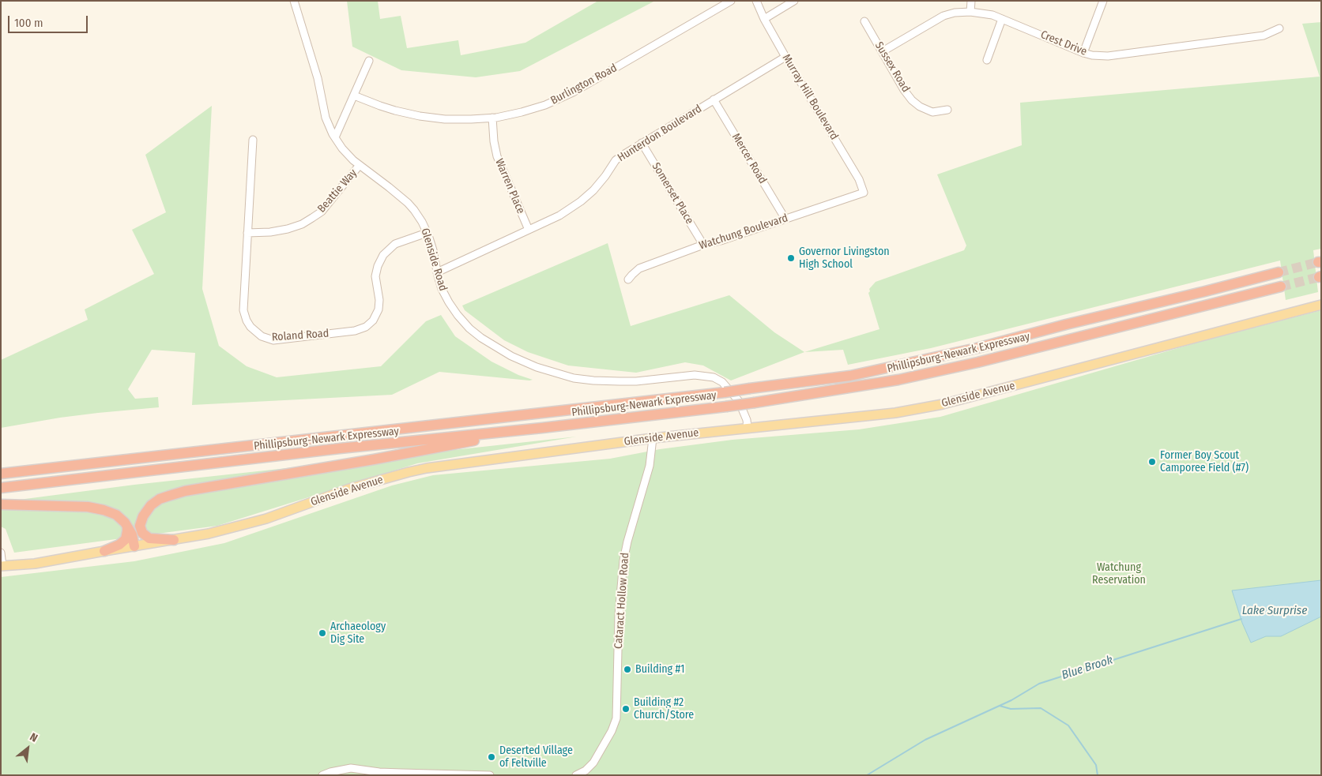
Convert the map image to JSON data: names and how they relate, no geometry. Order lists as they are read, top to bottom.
{
  "streets": {
    "highway": ["Phillipsburg-Newark Expressway"],
    "main road": ["Glenside Avenue"],
    "street": [
      "Crest Drive",
      "Sussex Road",
      "Burlington Road",
      "Murray Hill Boulevard",
      "Hunterdon Boulevard",
      "Mercer Road",
      "Warren Place",
      "Beattie Way",
      "Somerset Place",
      "Watchung Boulevard",
      "Glenside Road",
      "Roland Road",
      "Cataract Hollow Road"
    ]
  },
  "crossings": [
    ["Crest Drive", "Sussex Road"],
    ["Burlington Road", "Warren Place"],
    ["Murray Hill Boulevard", "Hunterdon Boulevard"],
    ["Murray Hill Boulevard", "Watchung Boulevard"],
    ["Hunterdon Boulevard", "Mercer Road"],
    ["Hunterdon Boulevard", "Warren Place"],
    ["Hunterdon Boulevard", "Somerset Place"],
    ["Hunterdon Boulevard", "Glenside Road"],
    ["Mercer Road", "Watchung Boulevard"],
    ["Beattie Way", "Glenside Road"],
    ["Beattie Way", "Roland Road"],
    ["Somerset Place", "Watchung Boulevard"],
    ["Glenside Road", "Roland Road"],
    ["Glenside Road", "Glenside Avenue"],
    ["Glenside Avenue", "Cataract Hollow Road"]
  ],
  "water": ["Lake Surprise", "Blue Brook"],
  "parks": ["Watchung Reservation"],
  "places": [
    "Governor Livingston High School",
    "Former Boy Scout Camporee Field (#7)",
    "Archaeology Dig Site",
    "Building #1",
    "Building #2 Church/Store",
    "Deserted Village of Feltville"
  ],
  "scale_bar": "100 m",
  "north": "top right"
}
